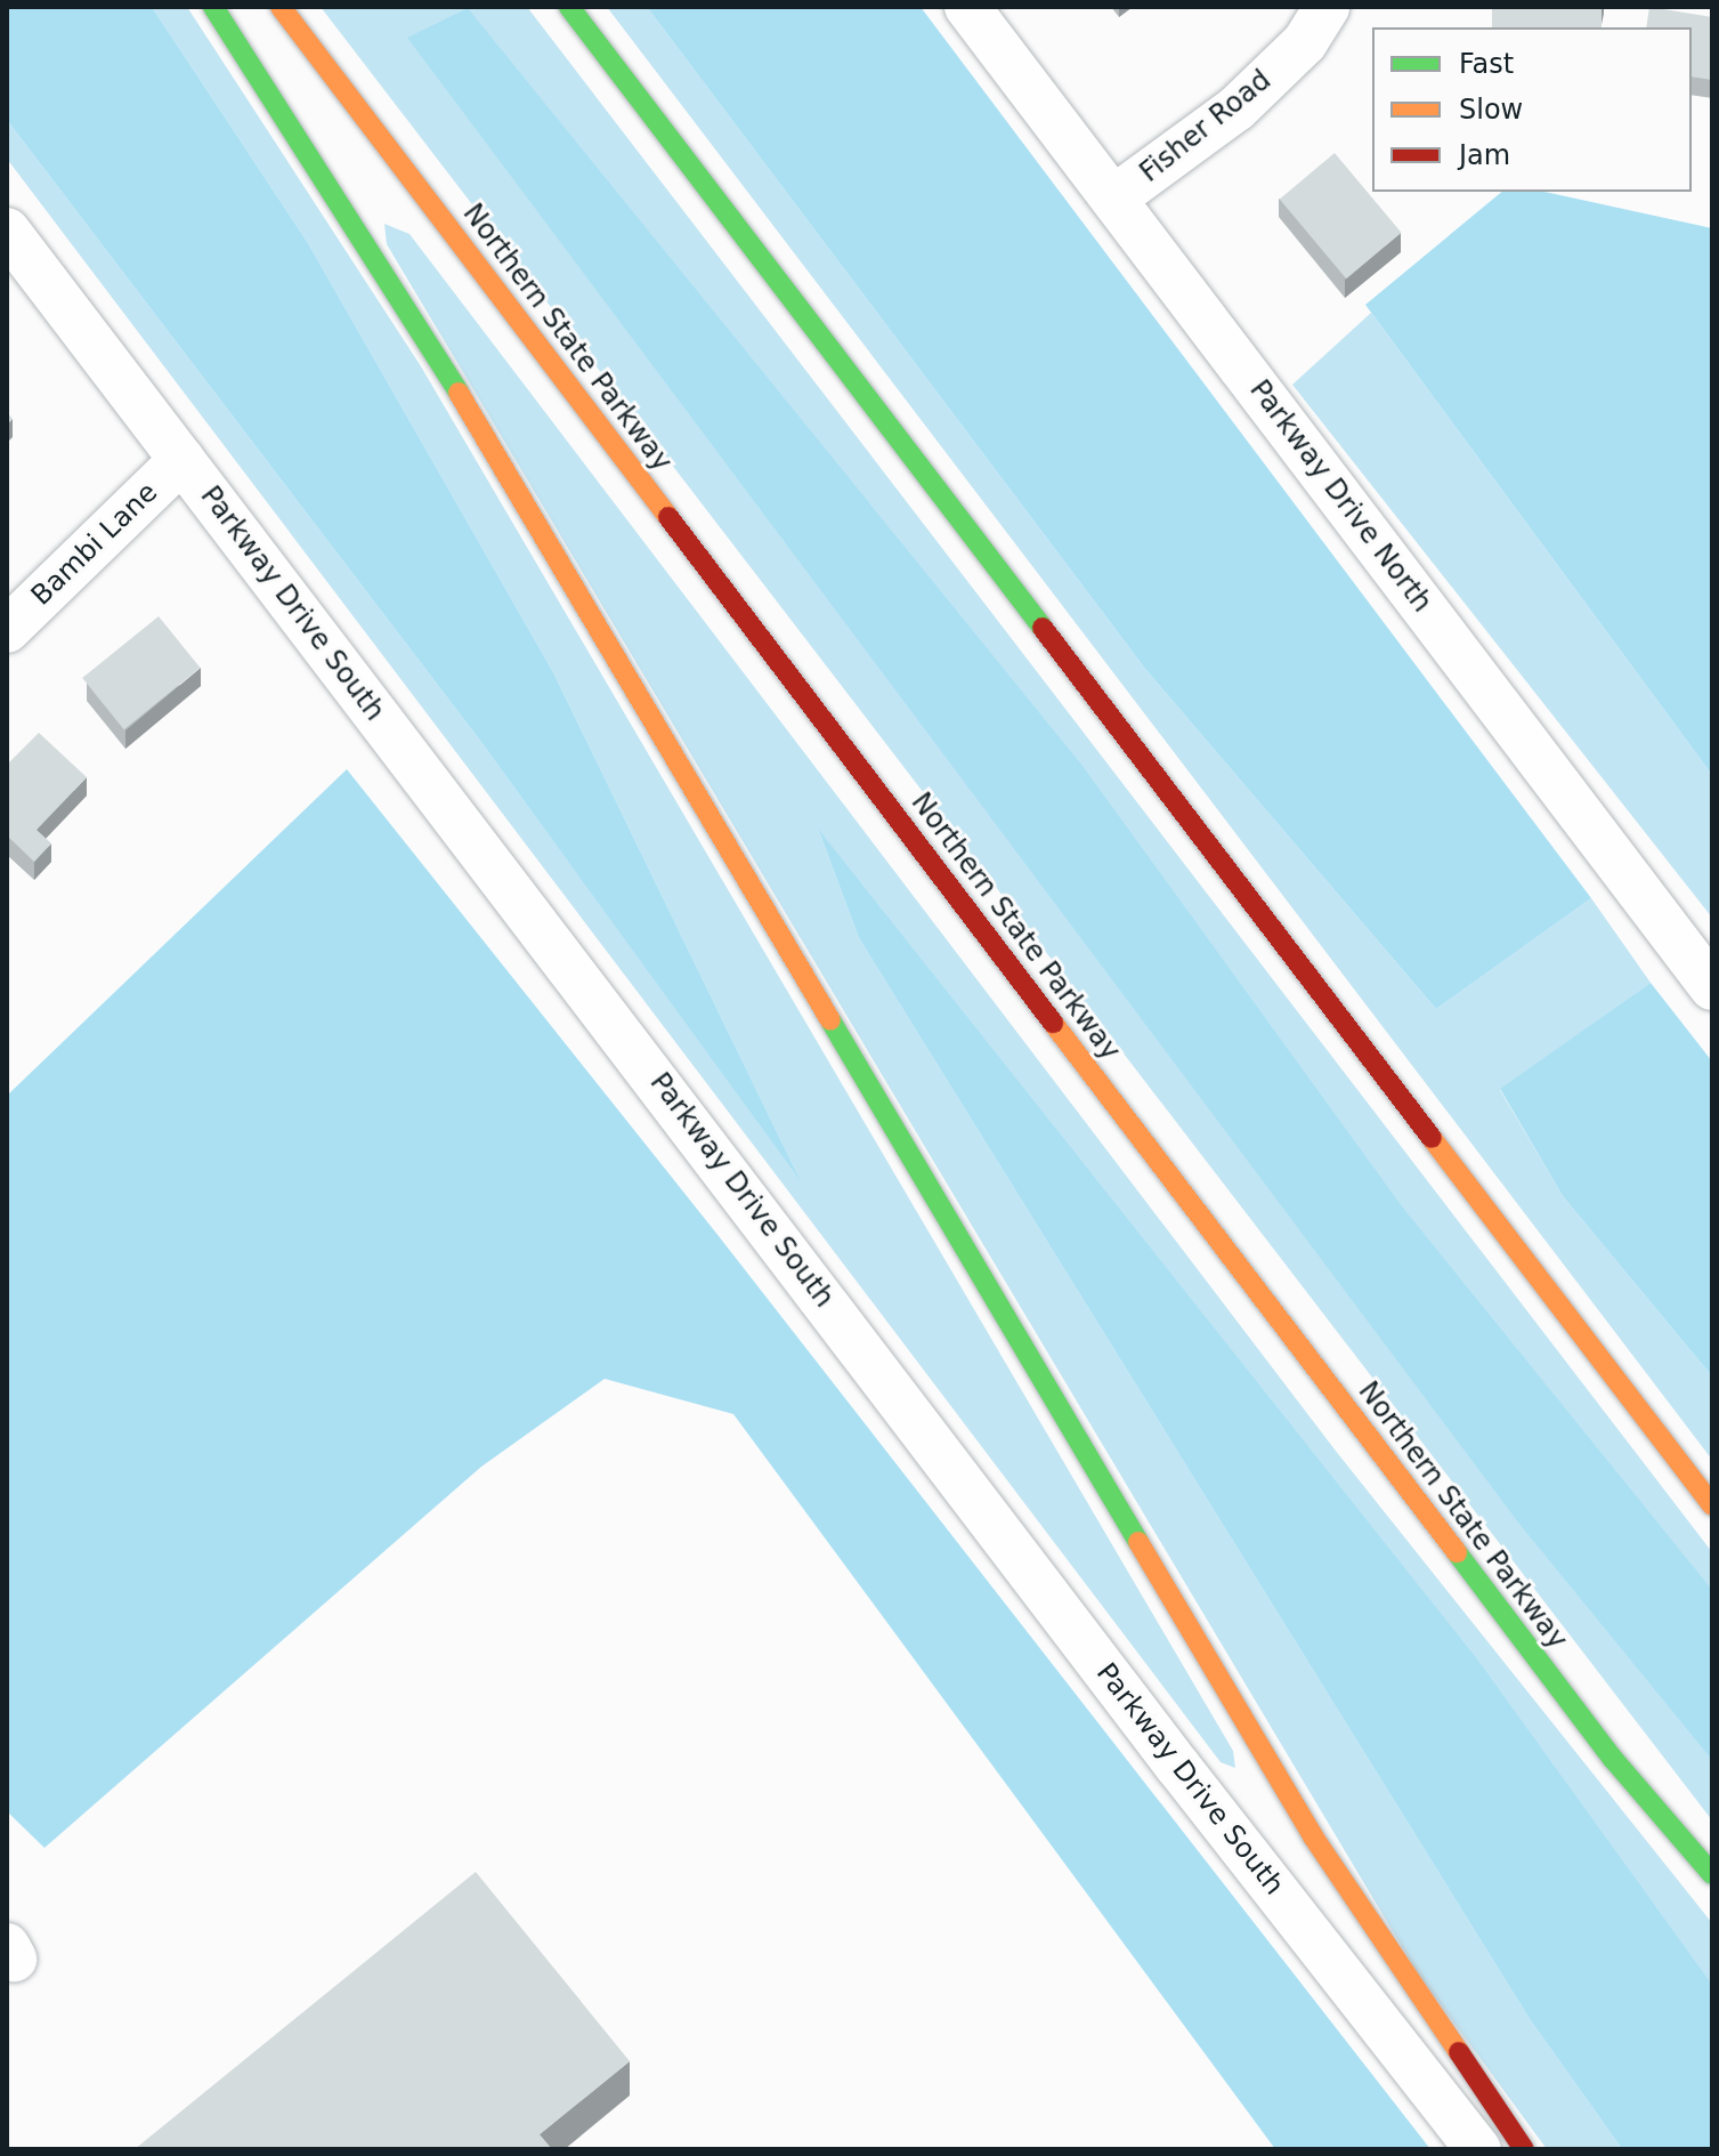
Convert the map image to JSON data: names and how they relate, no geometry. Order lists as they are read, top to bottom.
{
  "streets": {
    "highway": ["Northern State Parkway"],
    "street": [
      "Fisher Road",
      "Parkway Drive North",
      "Bambi Lane",
      "Parkway Drive South"
    ]
  },
  "crossings": [
    ["Fisher Road", "Parkway Drive North"],
    ["Bambi Lane", "Parkway Drive South"]
  ],
  "legend": ["Fast", "Slow", "Jam"]
}
